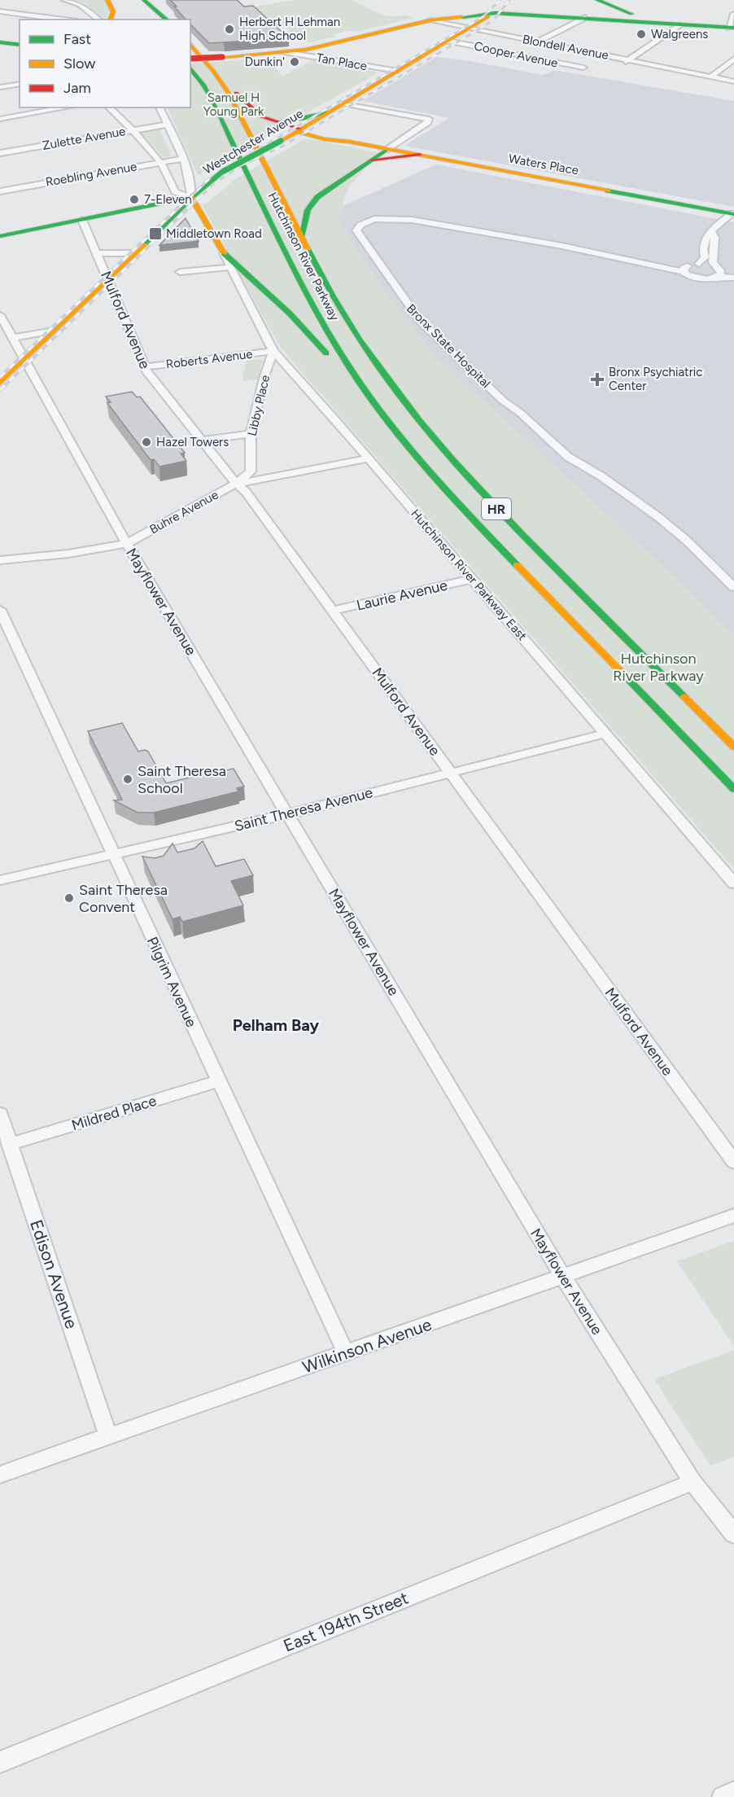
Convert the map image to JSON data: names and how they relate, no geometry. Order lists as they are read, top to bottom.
{
  "streets": {
    "main road": [
      "Westchester Avenue",
      "Waters Place",
      "Hutchinson River Parkway",
      "HR"
    ],
    "street": [
      "Blondell Avenue",
      "Cooper Avenue",
      "Tan Place",
      "Zulette Avenue",
      "Roebling Avenue",
      "Mulford Avenue",
      "Bronx State Hospital",
      "Roberts Avenue",
      "Libby Place",
      "Buhre Avenue",
      "Hutchinson River Parkway East",
      "Laurie Avenue",
      "Mayflower Avenue",
      "Saint Theresa Avenue",
      "Pilgrim Avenue",
      "Mildred Place",
      "Edison Avenue",
      "Wilkinson Avenue",
      "East 194th Street"
    ]
  },
  "crossings": [
    ["Blondell Avenue", "Westchester Avenue"],
    ["Cooper Avenue", "Westchester Avenue"],
    ["Tan Place", "Westchester Avenue"],
    ["Westchester Avenue", "Waters Place"],
    ["Westchester Avenue", "Mulford Avenue"],
    ["Westchester Avenue", "Mayflower Avenue"],
    ["Waters Place", "Hutchinson River Parkway"],
    ["Mulford Avenue", "Roberts Avenue"],
    ["Mulford Avenue", "Libby Place"],
    ["Mulford Avenue", "Buhre Avenue"],
    ["Mulford Avenue", "Laurie Avenue"],
    ["Mulford Avenue", "Saint Theresa Avenue"],
    ["Roberts Avenue", "Libby Place"],
    ["Roberts Avenue", "Hutchinson River Parkway East"],
    ["Libby Place", "Buhre Avenue"],
    ["Libby Place", "Hutchinson River Parkway East"],
    ["Buhre Avenue", "Hutchinson River Parkway East"],
    ["Buhre Avenue", "Mayflower Avenue"],
    ["Hutchinson River Parkway East", "Laurie Avenue"],
    ["Hutchinson River Parkway East", "Saint Theresa Avenue"],
    ["Mayflower Avenue", "Saint Theresa Avenue"],
    ["Mayflower Avenue", "Wilkinson Avenue"],
    ["Mayflower Avenue", "East 194th Street"],
    ["Saint Theresa Avenue", "Pilgrim Avenue"],
    ["Pilgrim Avenue", "Mildred Place"],
    ["Pilgrim Avenue", "Wilkinson Avenue"],
    ["Mildred Place", "Edison Avenue"],
    ["Edison Avenue", "Wilkinson Avenue"]
  ],
  "districts": ["Pelham Bay"],
  "parks": ["Samuel H Young Park", "Hutchinson River Parkway"],
  "places": {
    "other": [
      "Herbert H Lehman High School",
      "Walgreens",
      "Dunkin'",
      "7-Eleven",
      "Hazel Towers",
      "Saint Theresa School",
      "Saint Theresa Convent"
    ],
    "transit": ["Middletown Road"],
    "health": ["Bronx Psychiatric Center"]
  },
  "legend": ["Fast", "Slow", "Jam"]
}
